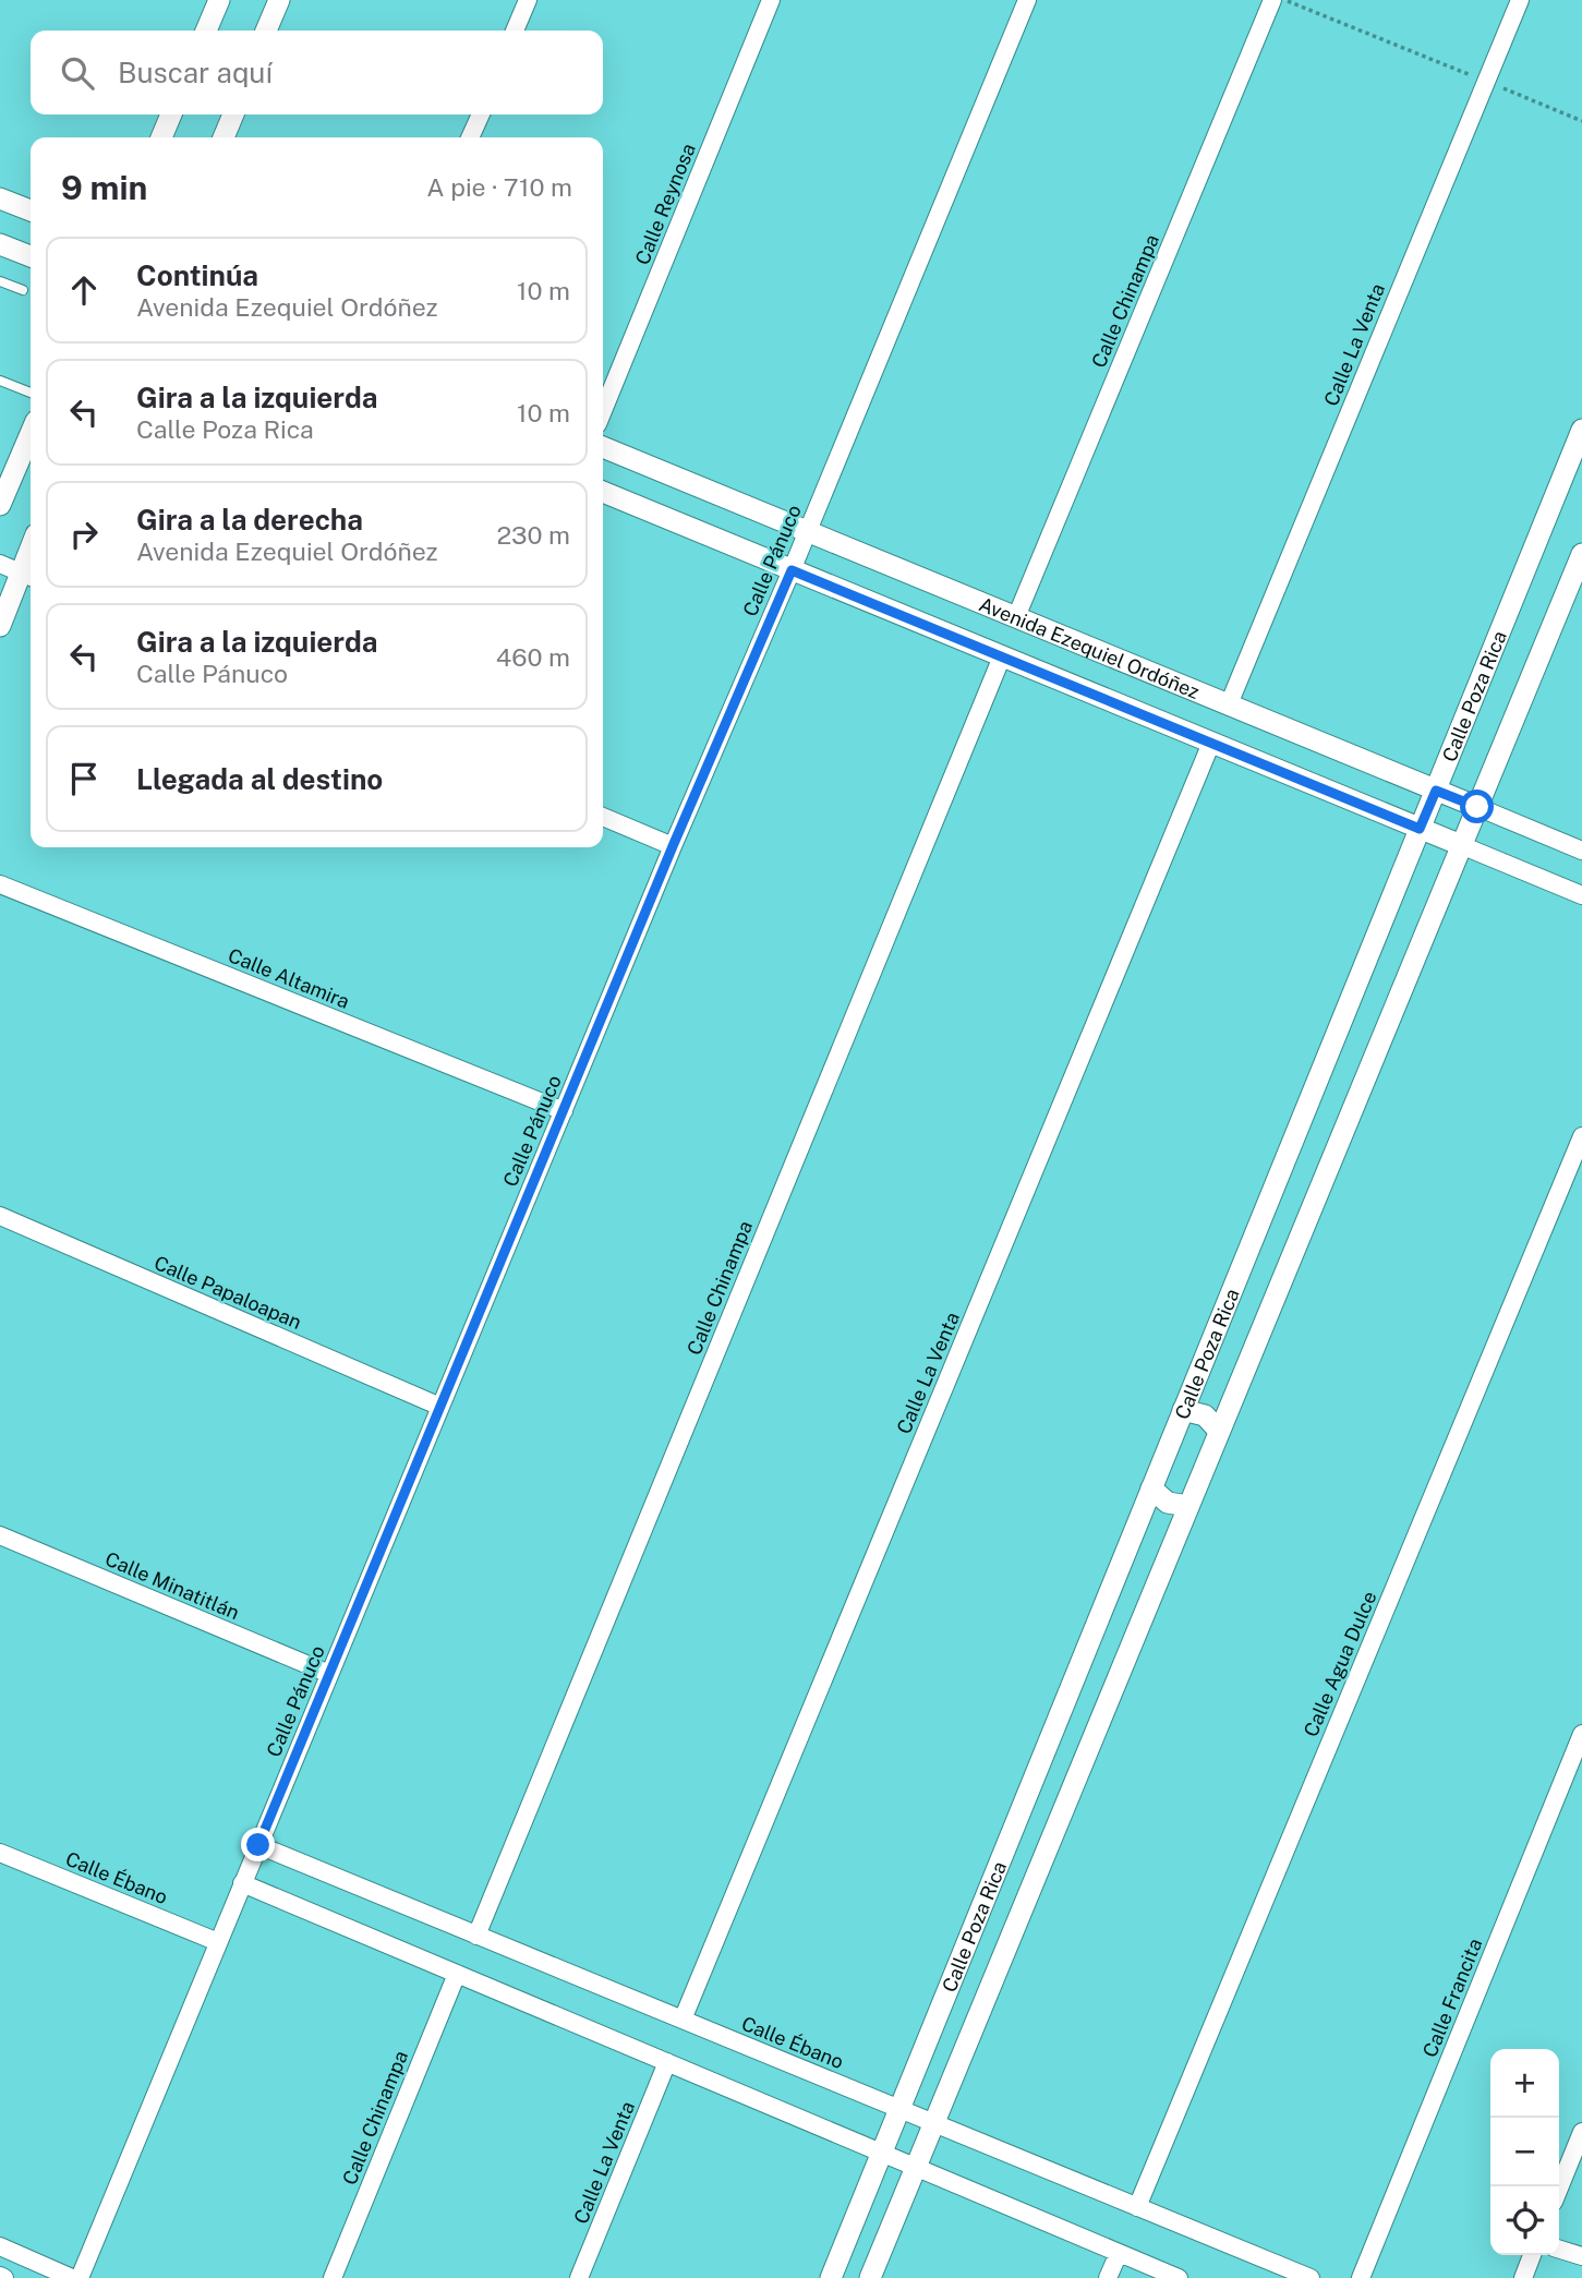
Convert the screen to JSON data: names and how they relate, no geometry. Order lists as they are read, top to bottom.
{
  "streets": {
    "street": [
      "Calle Reynosa",
      "Calle Chinampa",
      "Calle La Venta",
      "Calle Pánuco",
      "Avenida Ezequiel Ordóñez",
      "Calle Poza Rica",
      "Calle Altamira",
      "Calle Papaloapan",
      "Calle Minatitlán",
      "Calle Agua Dulce",
      "Calle Ébano",
      "Calle Francita"
    ]
  },
  "crossings": [
    ["Calle Chinampa", "Avenida Ezequiel Ordóñez"],
    ["Calle Chinampa", "Calle Ébano"],
    ["Calle La Venta", "Avenida Ezequiel Ordóñez"],
    ["Calle La Venta", "Calle Ébano"],
    ["Calle Pánuco", "Avenida Ezequiel Ordóñez"],
    ["Calle Pánuco", "Calle Altamira"],
    ["Calle Pánuco", "Calle Papaloapan"],
    ["Calle Pánuco", "Calle Minatitlán"],
    ["Calle Pánuco", "Calle Ébano"],
    ["Avenida Ezequiel Ordóñez", "Calle Poza Rica"],
    ["Calle Poza Rica", "Calle Ébano"],
    ["Calle Agua Dulce", "Calle Ébano"]
  ],
  "page": {
    "search": "Buscar aquí",
    "heading": ["9 min", "A pie · 710 m"],
    "list": [
      ["Continúa", "Avenida Ezequiel Ordóñez", "10 m"],
      ["Gira a la izquierda", "Calle Poza Rica", "10 m"],
      ["Gira a la derecha", "Avenida Ezequiel Ordóñez", "230 m"],
      ["Gira a la izquierda", "Calle Pánuco", "460 m"],
      "Llegada al destino"
    ],
    "map_buttons": ["+", "−"]
  }
}
